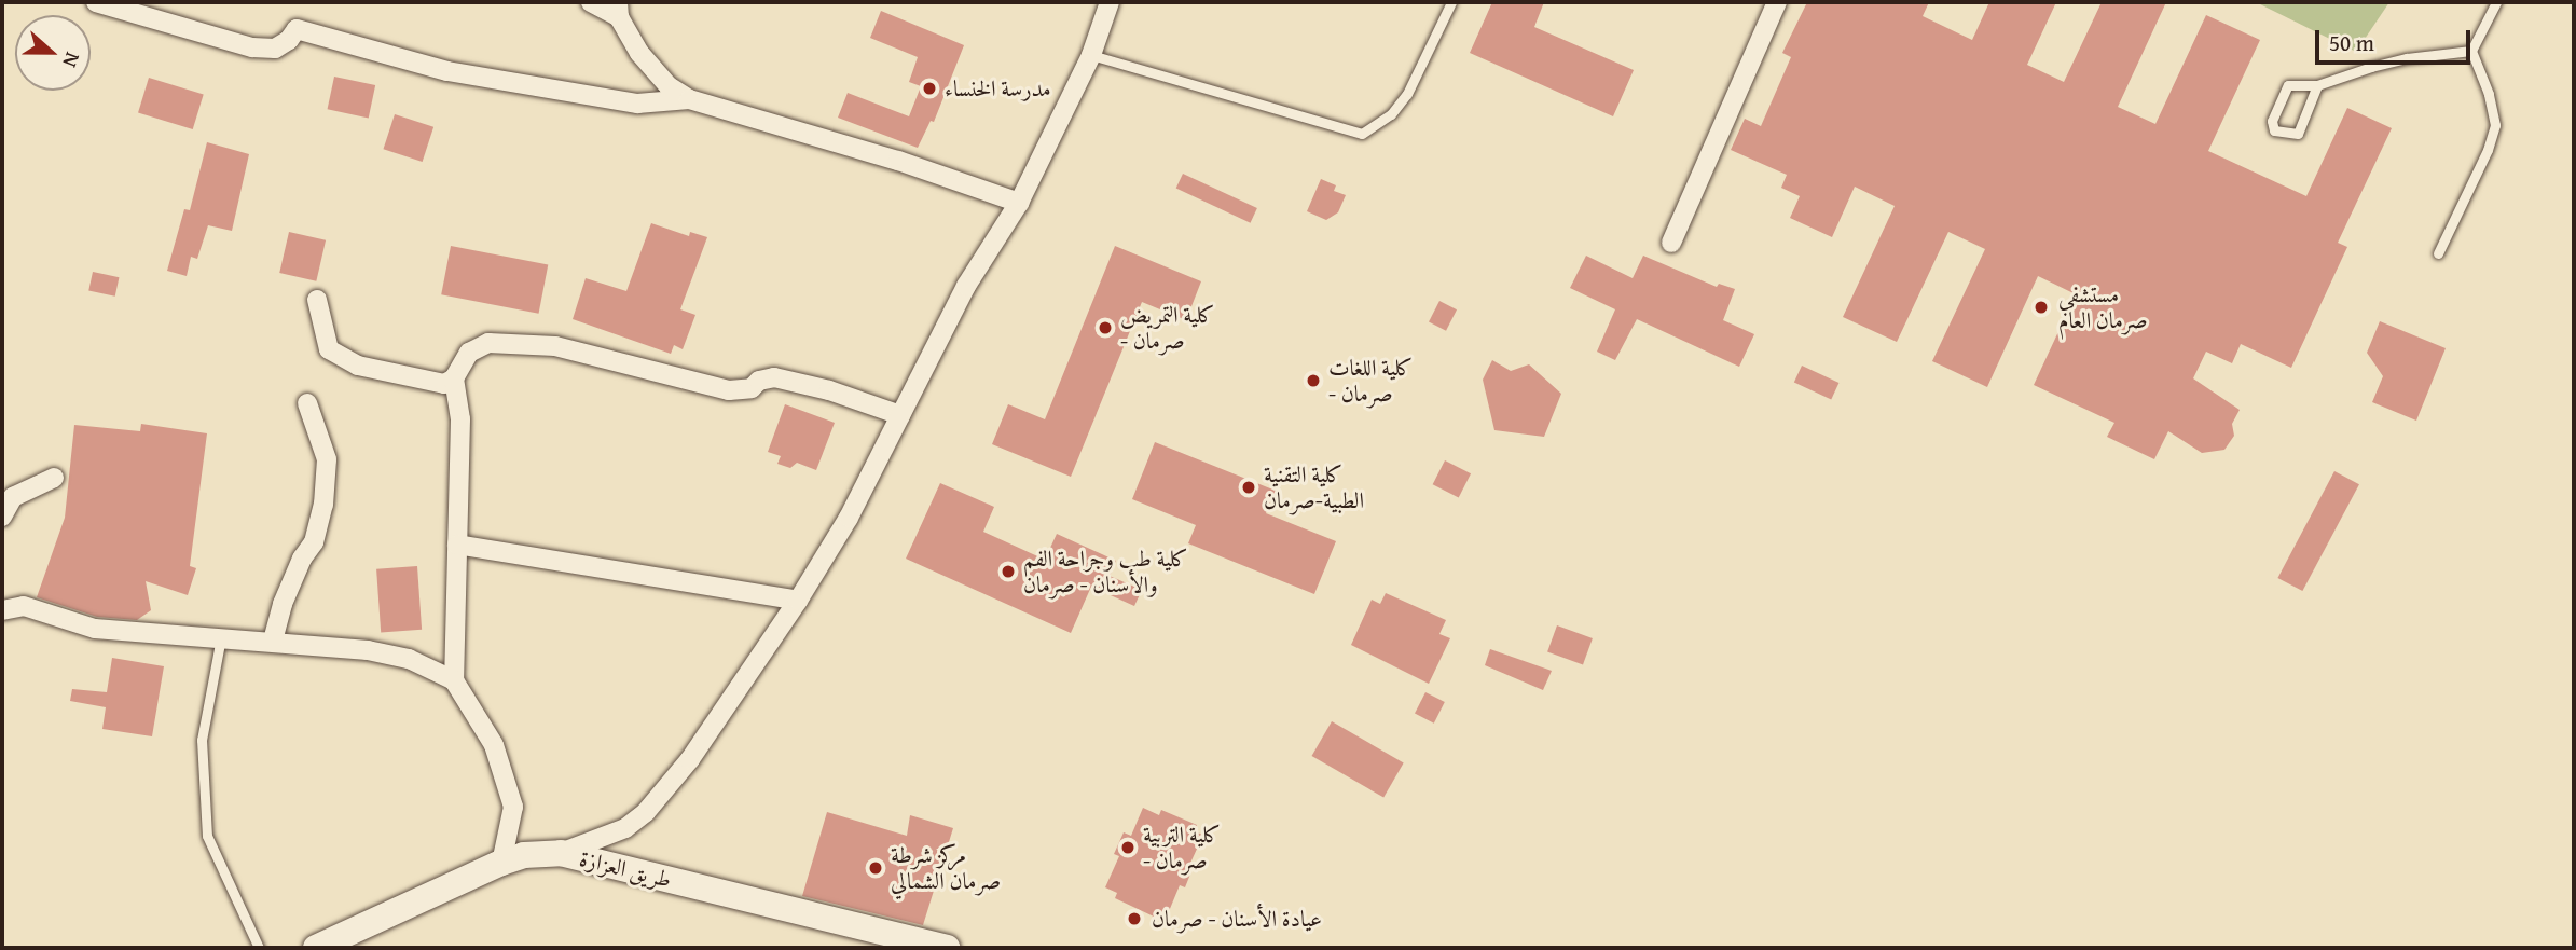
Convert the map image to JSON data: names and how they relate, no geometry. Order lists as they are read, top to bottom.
{
  "streets": {
    "street": ["طريق العزازة"]
  },
  "places": [
    "مدرسة الخنساء",
    "مستشفي صرمان العام",
    "كلية التمريض - صرمان",
    "كلية اللغات - صرمان",
    "كلية التقنية الطبية-صرمان",
    "كلية طب وجراحة الفم والأسنان - صرمان",
    "كلية التربية - صرمان",
    "مركز شرطة صرمان الشمالي",
    "عيادة الأسنان - صرمان"
  ],
  "scale_bar": "50 m",
  "north": "right"
}
